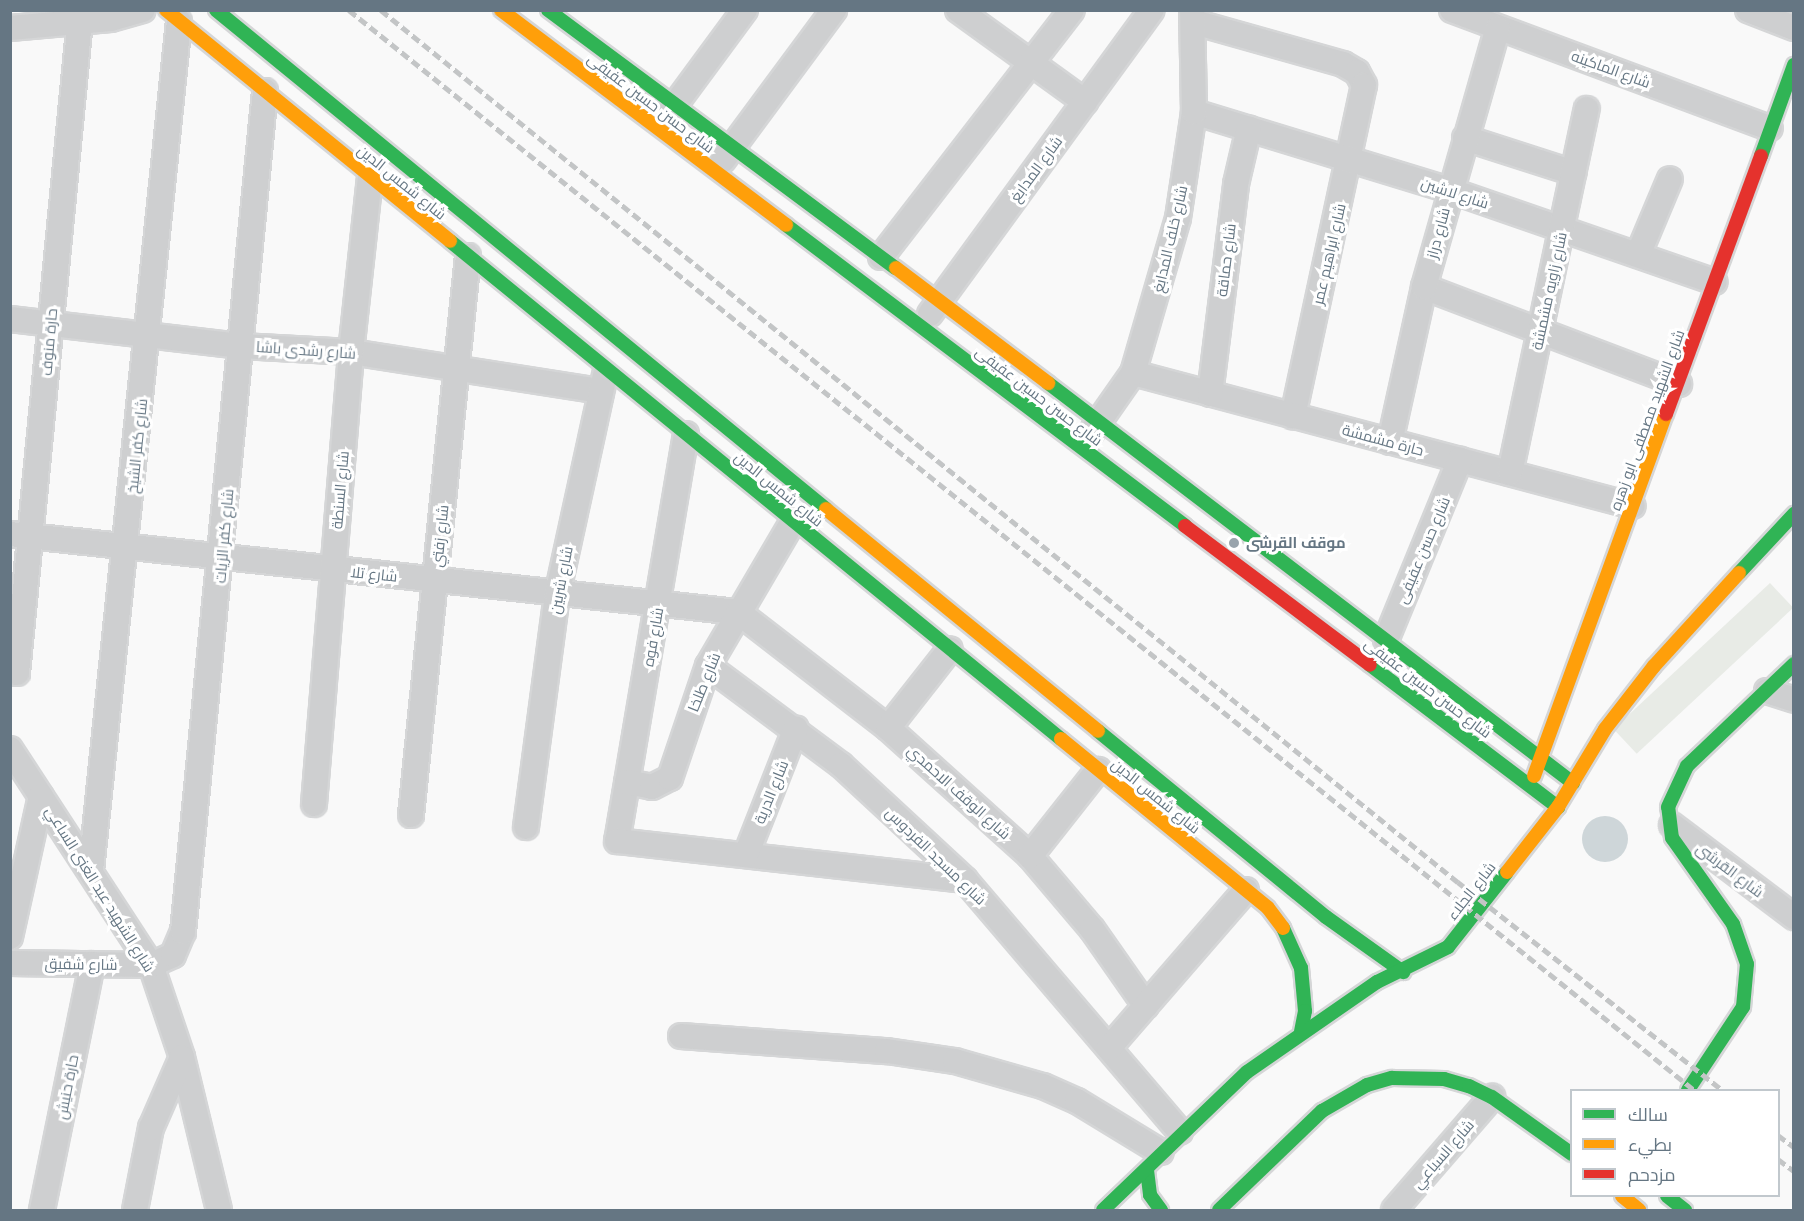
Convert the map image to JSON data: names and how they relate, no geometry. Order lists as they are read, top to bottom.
{
  "streets": {
    "street": [
      "شارع الماكينه",
      "شارع حسن حسين عفيفى",
      "شارع المدابغ",
      "شارع شمس الدين",
      "شارع لاشين",
      "شارع دراز",
      "شارع خلف المدابغ",
      "شارع ابراهيم عمر",
      "شارع حماقة",
      "شارع زاويه مشمشة",
      "حارة منوف",
      "شارع رشدى باشا",
      "شارع الشهيد مصطفى ابو زهره",
      "حارة مشمشة",
      "شارع كفر الشيخ",
      "شارع السنطة",
      "شارع كفر الزيات",
      "شارع زفتي",
      "شارع حسن عفيفى",
      "شارع تلا",
      "شارع شربين",
      "شارع فوه",
      "شارع طلخا",
      "شارع الدرية",
      "شارع الوقف الاحمدي",
      "شارع مسجد الفردوس",
      "شارع القرشى",
      "شارع الشهيد عبد الغنى الساعي",
      "شارع الجلاء",
      "شارع شفيق",
      "حارة حنيش",
      "شارع السباعي"
    ]
  },
  "crossings": [
    ["شارع الماكينه", "شارع دراز"],
    ["شارع الماكينه", "شارع الشهيد مصطفى ابو زهره"],
    ["شارع حسن حسين عفيفى", "شارع المدابغ"],
    ["شارع حسن حسين عفيفى", "شارع خلف المدابغ"],
    ["شارع حسن حسين عفيفى", "شارع الشهيد مصطفى ابو زهره"],
    ["شارع حسن حسين عفيفى", "شارع حسن عفيفى"],
    ["شارع حسن حسين عفيفى", "شارع الجلاء"],
    ["شارع شمس الدين", "شارع رشدى باشا"],
    ["شارع شمس الدين", "شارع كفر الشيخ"],
    ["شارع شمس الدين", "شارع السنطة"],
    ["شارع شمس الدين", "شارع كفر الزيات"],
    ["شارع شمس الدين", "شارع زفتي"],
    ["شارع شمس الدين", "شارع شربين"],
    ["شارع شمس الدين", "شارع فوه"],
    ["شارع شمس الدين", "شارع طلخا"],
    ["شارع شمس الدين", "شارع الجلاء"],
    ["شارع لاشين", "شارع دراز"],
    ["شارع لاشين", "شارع خلف المدابغ"],
    ["شارع لاشين", "شارع ابراهيم عمر"],
    ["شارع لاشين", "شارع حماقة"],
    ["شارع لاشين", "شارع زاويه مشمشة"],
    ["شارع لاشين", "شارع الشهيد مصطفى ابو زهره"],
    ["شارع دراز", "حارة مشمشة"],
    ["شارع خلف المدابغ", "شارع ابراهيم عمر"],
    ["شارع خلف المدابغ", "حارة مشمشة"],
    ["شارع ابراهيم عمر", "حارة مشمشة"],
    ["شارع حماقة", "حارة مشمشة"],
    ["شارع زاويه مشمشة", "حارة مشمشة"],
    ["حارة منوف", "شارع رشدى باشا"],
    ["حارة منوف", "شارع تلا"],
    ["شارع رشدى باشا", "شارع كفر الشيخ"],
    ["شارع رشدى باشا", "شارع السنطة"],
    ["شارع رشدى باشا", "شارع كفر الزيات"],
    ["شارع رشدى باشا", "شارع زفتي"],
    ["شارع رشدى باشا", "شارع شربين"],
    ["شارع الشهيد مصطفى ابو زهره", "حارة مشمشة"],
    ["حارة مشمشة", "شارع حسن عفيفى"],
    ["شارع كفر الشيخ", "شارع تلا"],
    ["شارع كفر الشيخ", "شارع الشهيد عبد الغنى الساعي"],
    ["شارع السنطة", "شارع تلا"],
    ["شارع كفر الزيات", "شارع تلا"],
    ["شارع كفر الزيات", "شارع الشهيد عبد الغنى الساعي"],
    ["شارع كفر الزيات", "شارع شفيق"],
    ["شارع زفتي", "شارع تلا"],
    ["شارع تلا", "شارع شربين"],
    ["شارع تلا", "شارع فوه"],
    ["شارع تلا", "شارع طلخا"],
    ["شارع تلا", "شارع الوقف الاحمدي"],
    ["شارع فوه", "شارع طلخا"],
    ["شارع فوه", "شارع الدرية"],
    ["شارع طلخا", "شارع الوقف الاحمدي"],
    ["شارع طلخا", "شارع مسجد الفردوس"],
    ["شارع الدرية", "شارع مسجد الفردوس"],
    ["شارع مسجد الفردوس", "شارع الجلاء"],
    ["شارع الشهيد عبد الغنى الساعي", "شارع شفيق"],
    ["شارع شفيق", "حارة حنيش"]
  ],
  "places": ["موقف القرشى"],
  "legend": ["سالك", "بطيء", "مزدحم"]
}
